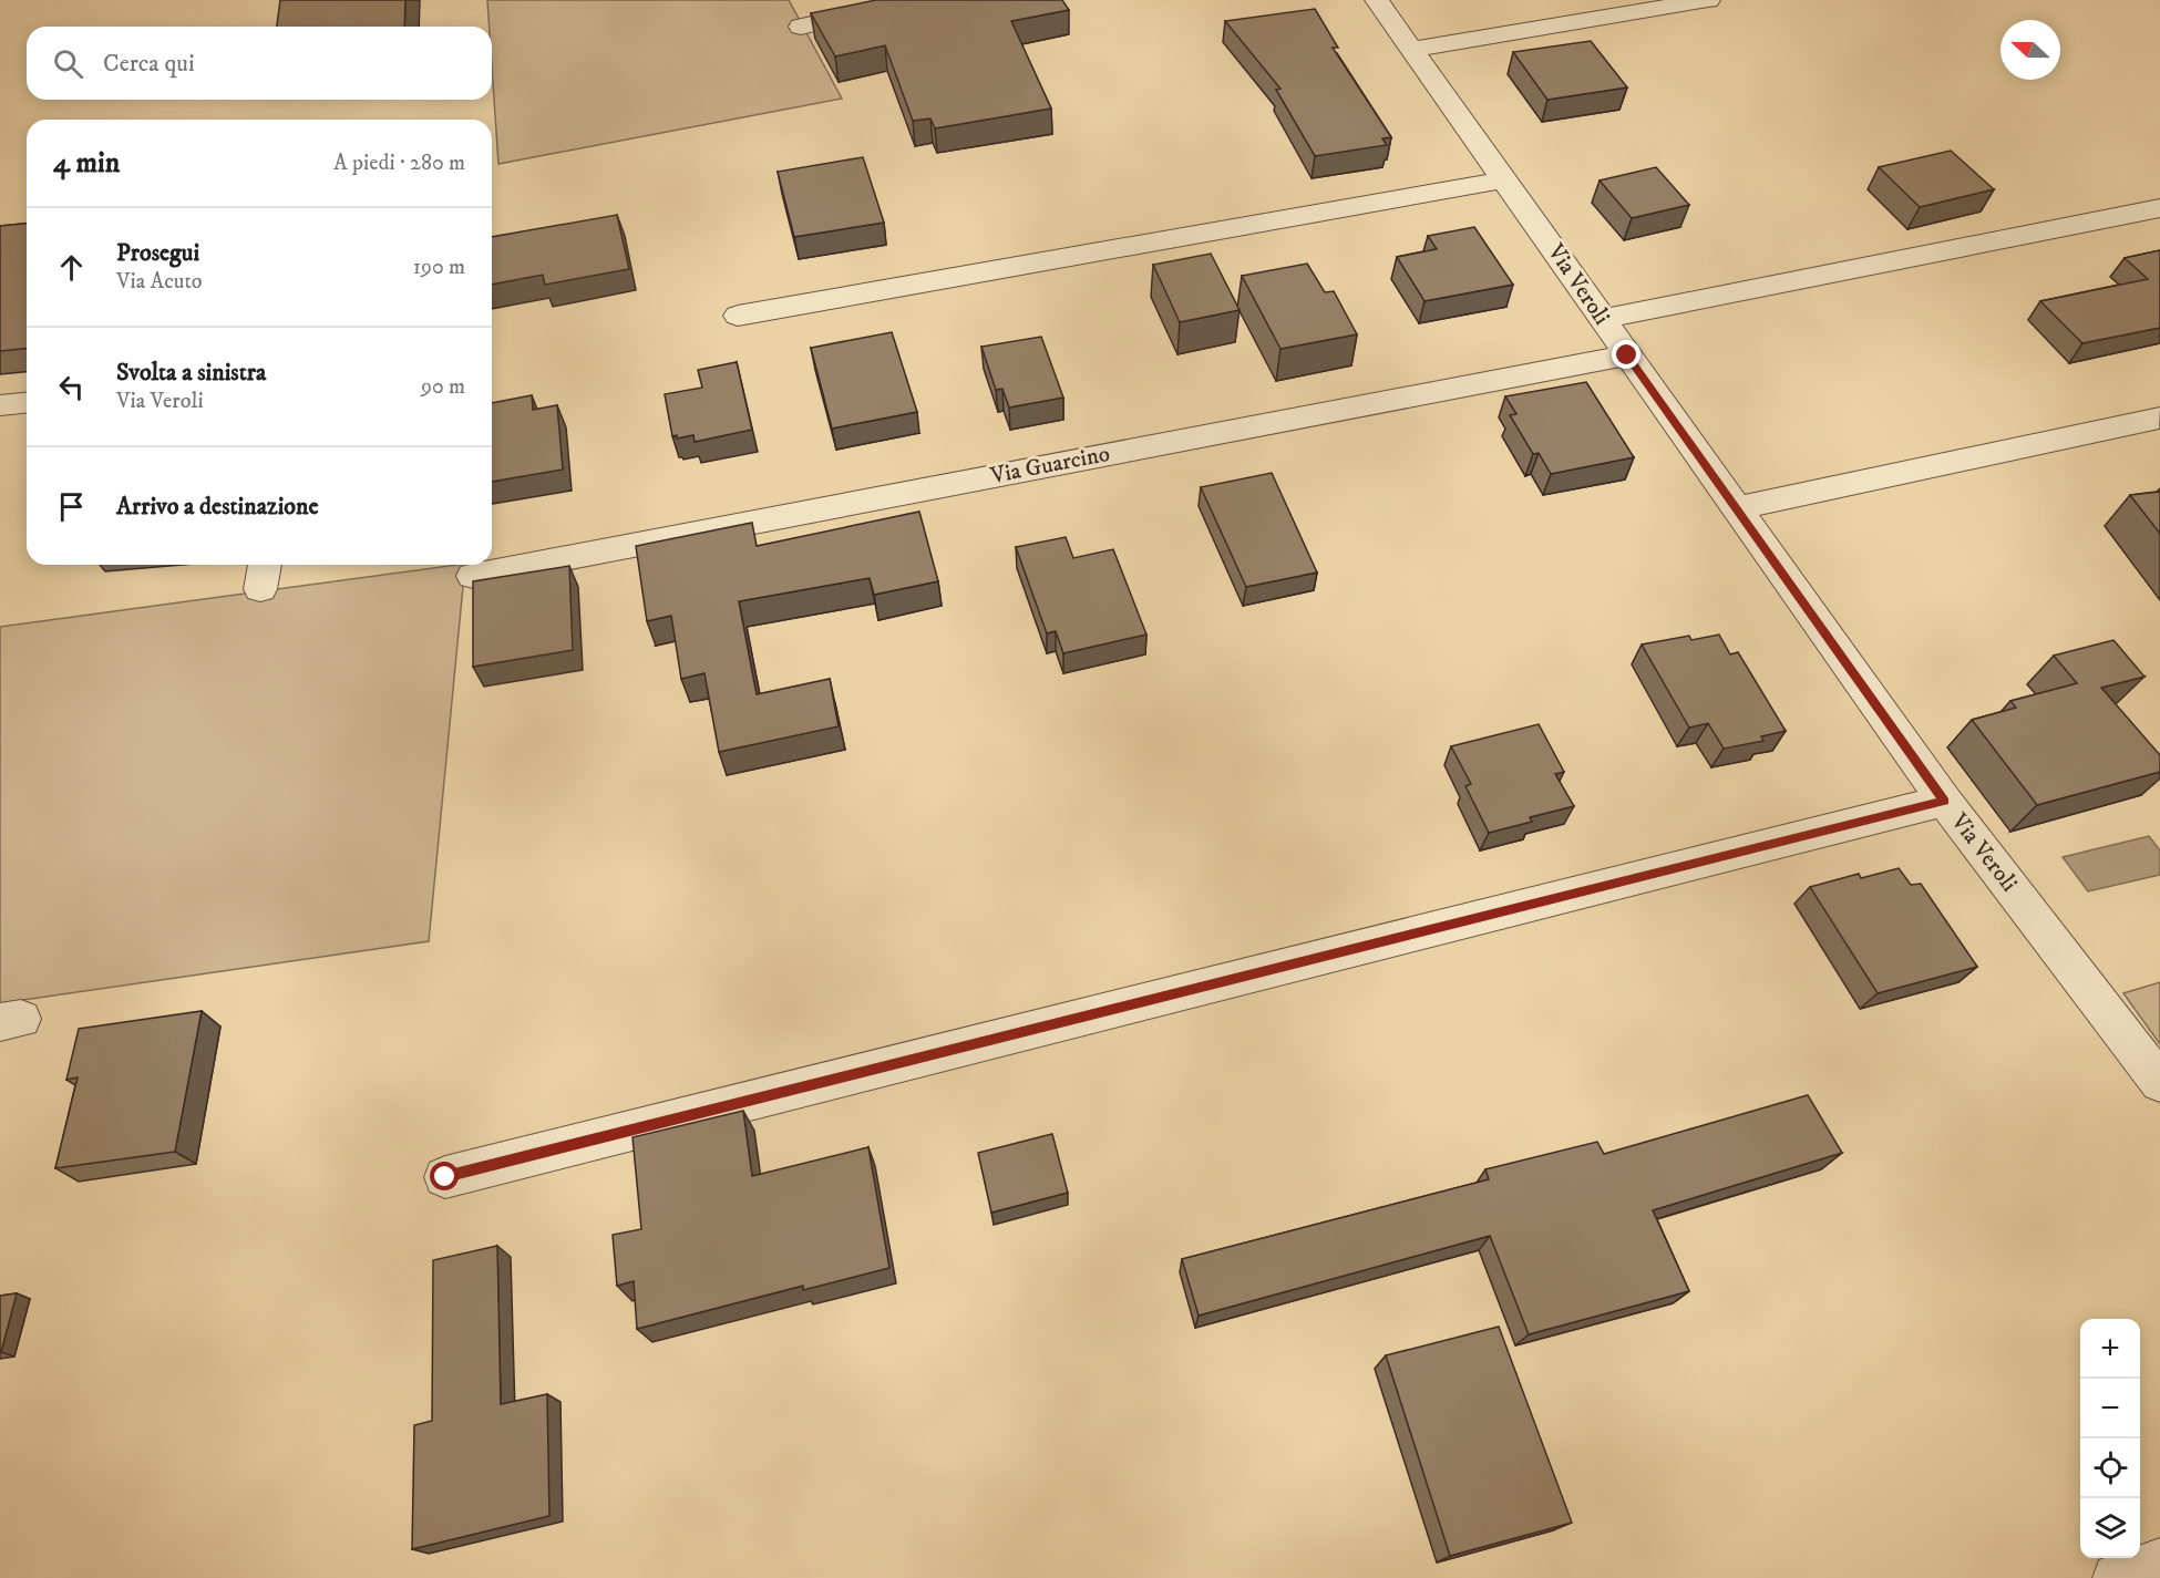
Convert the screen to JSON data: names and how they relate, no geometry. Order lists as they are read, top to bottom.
{
  "streets": {
    "street": ["Via Veroli", "Via Guarcino"]
  },
  "crossings": [
    ["Via Veroli", "Via Guarcino"]
  ],
  "north": "left",
  "page": {
    "search": "Cerca qui",
    "heading": ["4 min", "A piedi · 280 m"],
    "list": [
      ["Prosegui", "Via Acuto", "190 m"],
      ["Svolta a sinistra", "Via Veroli", "90 m"],
      "Arrivo a destinazione"
    ],
    "map_buttons": ["+", "−"]
  }
}
